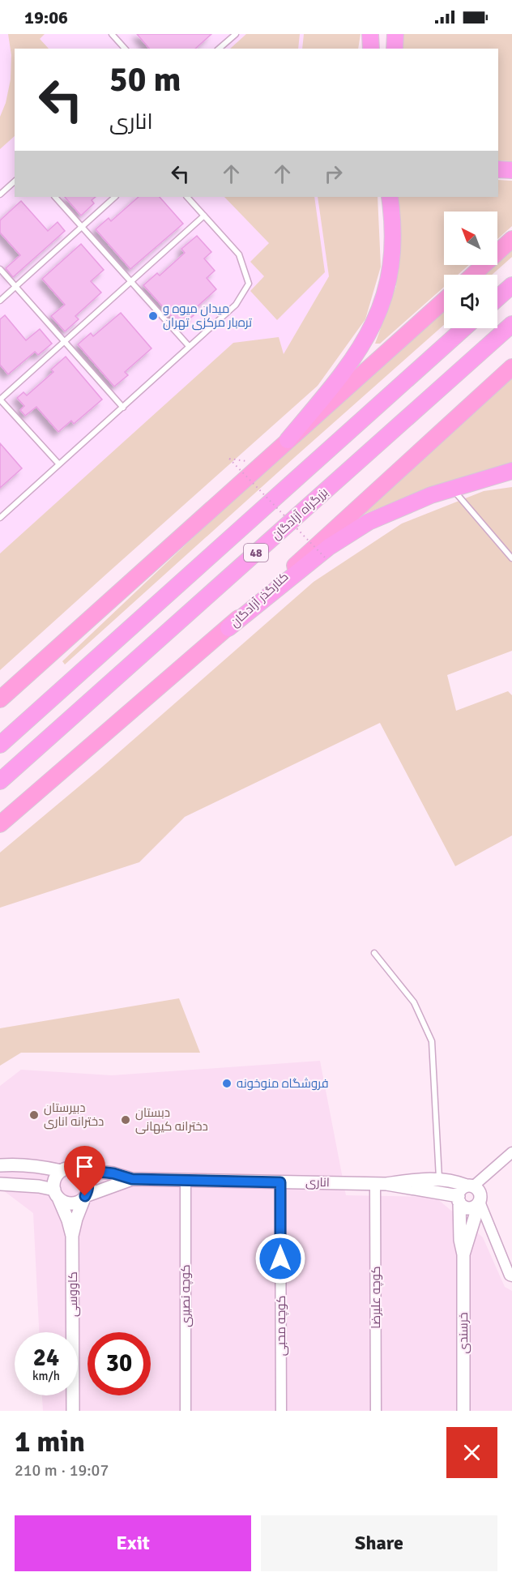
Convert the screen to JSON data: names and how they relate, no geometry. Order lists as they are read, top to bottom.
{
  "streets": {
    "highway": ["بزرگراه آزادگان", "48"],
    "main road": ["کنارگذر آزادگان"],
    "street": [
      "اناری",
      "کاووسی",
      "کوچه نصیری",
      "کوچه علیرضا",
      "کوچه محبی",
      "خرسندی"
    ]
  },
  "crossings": [
    ["اناری", "کوچه نصیری"],
    ["اناری", "کوچه علیرضا"],
    ["اناری", "کوچه محبی"]
  ],
  "places": [
    "میدان میوه و تره‌بار مرکزی تهران",
    "فروشگاه منوخونه",
    "دبیرستان دخترانه اناری",
    "دبستان دخترانه کیهانی"
  ],
  "north": "top left",
  "page": {
    "status": "19:06",
    "turn": ["50 m", "اناری"],
    "speed": "24 km/h",
    "limit": "30",
    "heading": ["1 min", "210 m · 19:07"],
    "buttons": ["Exit", "Share"]
  }
}
